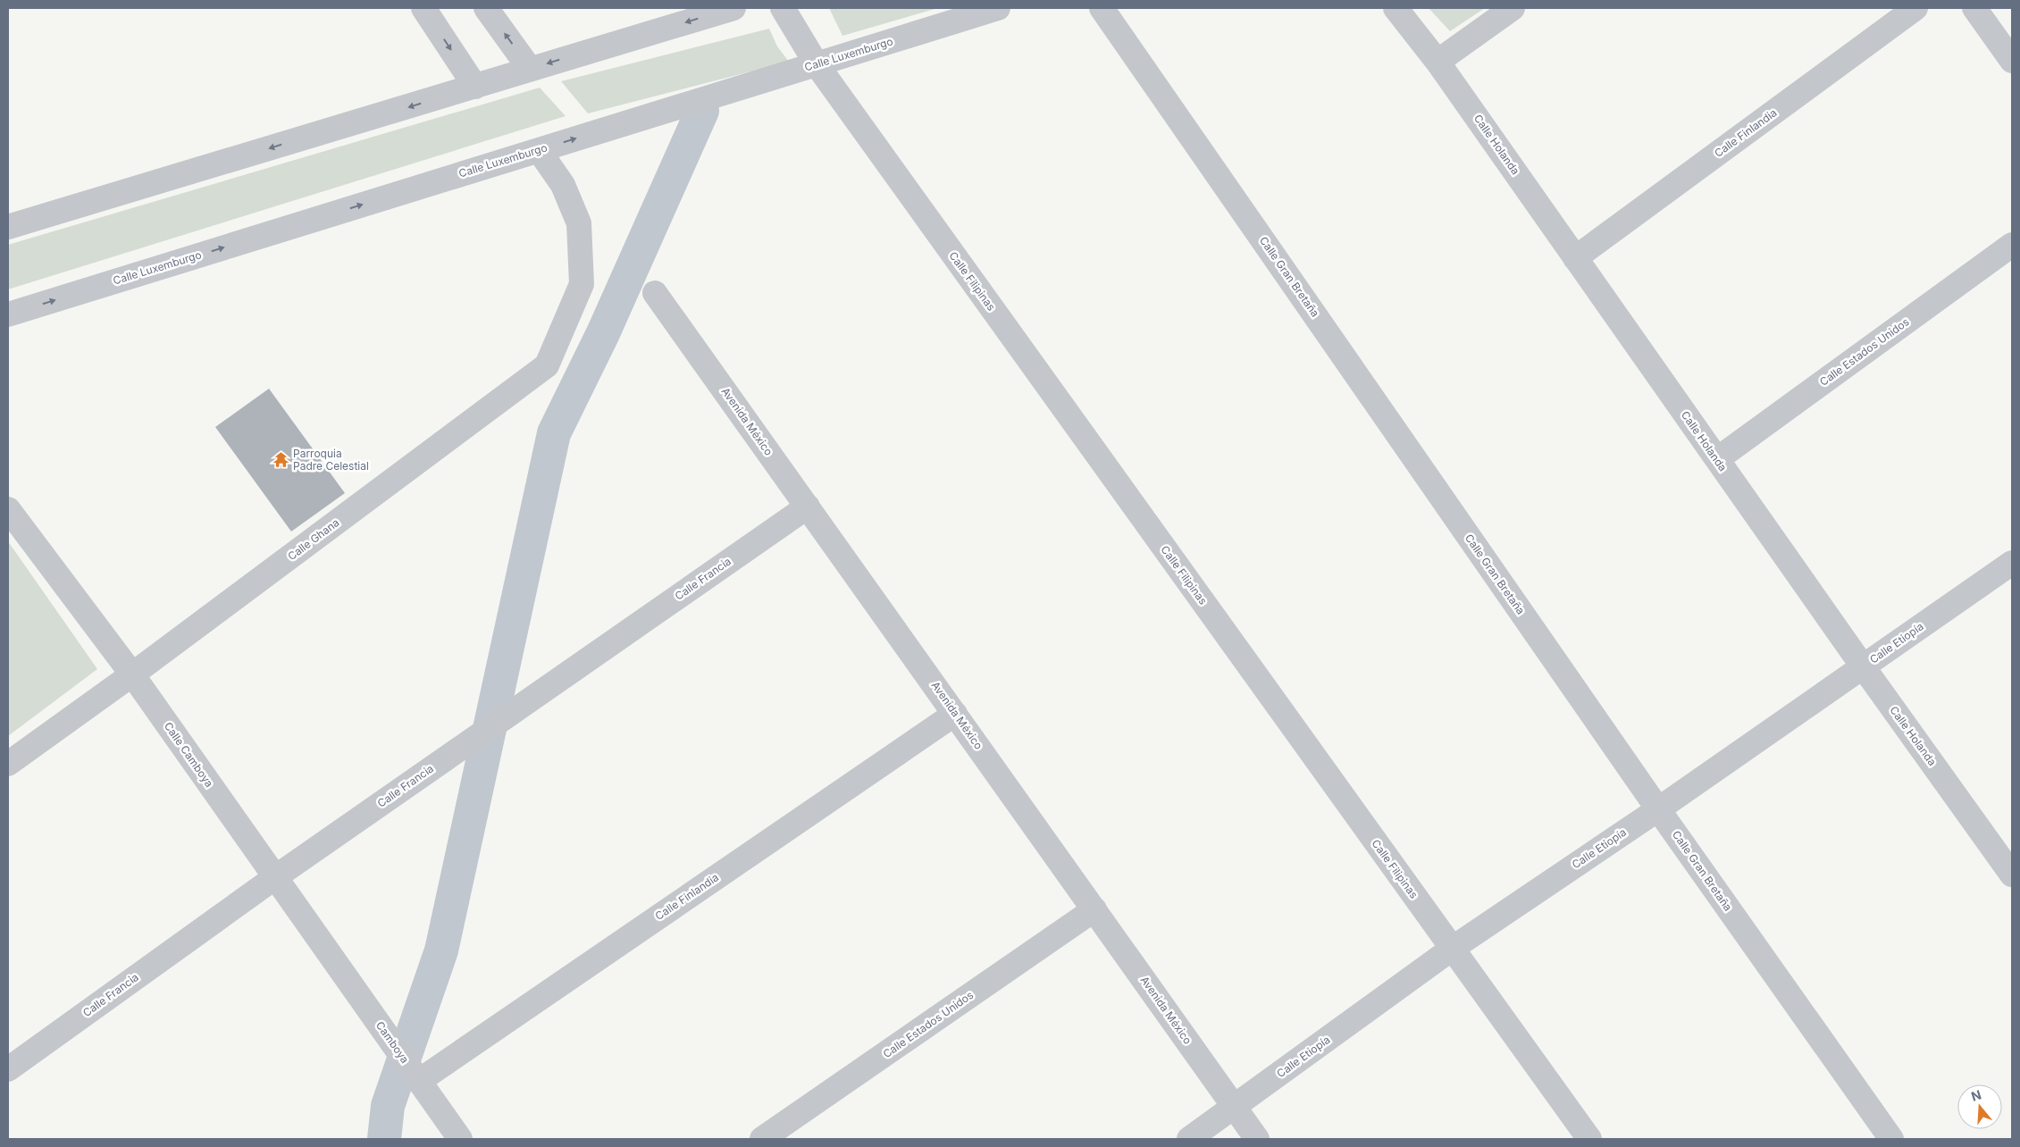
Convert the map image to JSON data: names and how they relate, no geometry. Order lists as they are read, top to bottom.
{
  "streets": {
    "street": [
      "Calle Luxemburgo",
      "Calle Finlandia",
      "Calle Holanda",
      "Calle Gran Bretaña",
      "Calle Filipinas",
      "Calle Estados Unidos",
      "Avenida México",
      "Calle Ghana",
      "Calle Francia",
      "Calle Etiopía",
      "Calle Camboya",
      "Camboya"
    ]
  },
  "crossings": [
    ["Calle Luxemburgo", "Calle Filipinas"],
    ["Calle Luxemburgo", "Calle Ghana"],
    ["Calle Finlandia", "Calle Holanda"],
    ["Calle Finlandia", "Avenida México"],
    ["Calle Finlandia", "Camboya"],
    ["Calle Holanda", "Calle Estados Unidos"],
    ["Calle Holanda", "Calle Etiopía"],
    ["Calle Gran Bretaña", "Calle Etiopía"],
    ["Calle Filipinas", "Calle Etiopía"],
    ["Calle Estados Unidos", "Avenida México"],
    ["Avenida México", "Calle Francia"],
    ["Avenida México", "Calle Etiopía"],
    ["Calle Ghana", "Calle Camboya"],
    ["Calle Francia", "Calle Camboya"],
    ["Calle Camboya", "Camboya"]
  ],
  "places": {
    "temple": ["Parroquia Padre Celestial"]
  },
  "north": "top"
}
